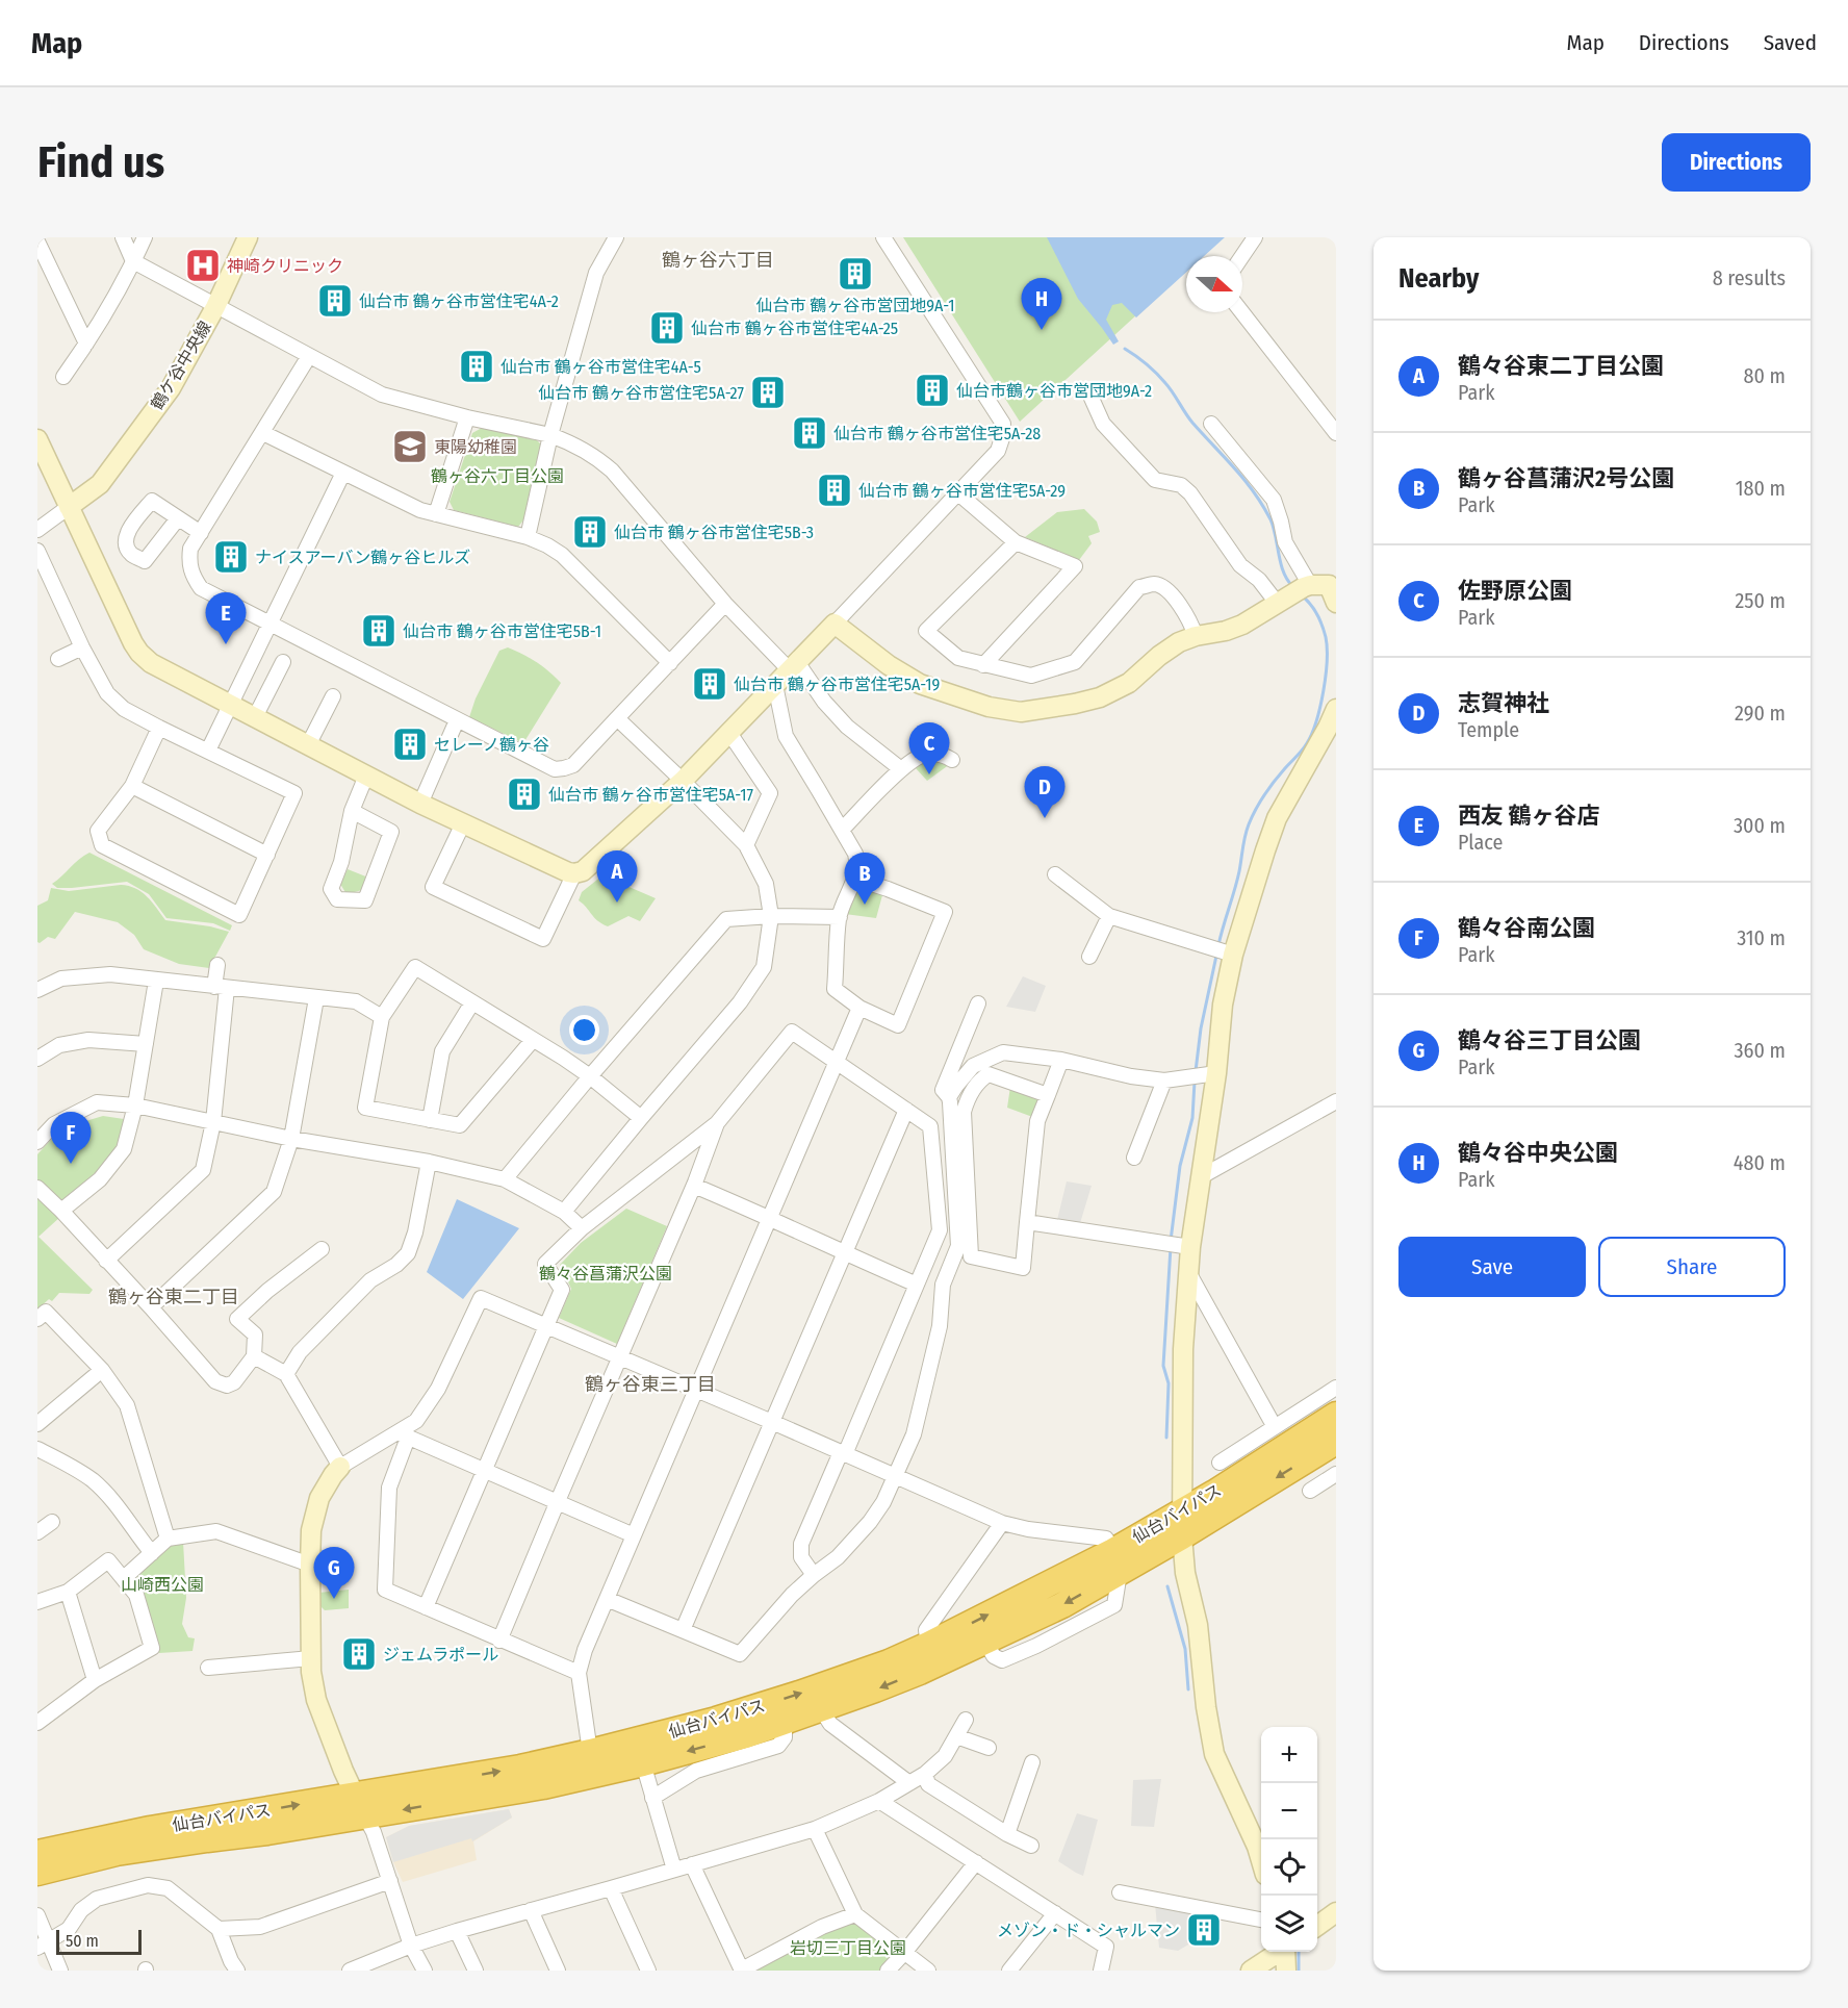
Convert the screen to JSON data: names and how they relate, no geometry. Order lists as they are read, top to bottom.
{
  "streets": {
    "highway": ["仙台バイパス"],
    "street": ["鶴ケ谷中央線"]
  },
  "districts": ["鶴ヶ谷六丁目", "鶴ヶ谷東二丁目", "鶴ヶ谷東三丁目"],
  "parks": [
    "鶴ヶ谷六丁目公園",
    "鶴々谷菖蒲沢公園",
    "山崎西公園",
    "岩切三丁目公園"
  ],
  "places": {
    "hospital": ["神崎クリニック"],
    "building": [
      "仙台市 鶴ヶ谷市営団地9A-1",
      "仙台市 鶴ヶ谷市営住宅4A-2",
      "仙台市 鶴ヶ谷市営住宅4A-25",
      "仙台市 鶴ヶ谷市営住宅4A-5",
      "仙台市鶴ヶ谷市営団地9A-2",
      "仙台市 鶴ヶ谷市営住宅5A-27",
      "仙台市 鶴ヶ谷市営住宅5A-28",
      "仙台市 鶴ヶ谷市営住宅5A-29",
      "仙台市 鶴ヶ谷市営住宅5B-3",
      "ナイスアーバン鶴ヶ谷ヒルズ",
      "仙台市 鶴ヶ谷市営住宅5B-1",
      "仙台市 鶴ヶ谷市営住宅5A-19",
      "セレーノ鶴ヶ谷",
      "仙台市 鶴ヶ谷市営住宅5A-17",
      "ジェムラポール",
      "メゾン・ド・シャルマン"
    ],
    "school or university": ["東陽幼稚園"]
  },
  "scale_bar": "50 m",
  "north": "right",
  "page": {
    "header": "Map",
    "nav": ["Map", "Directions", "Saved"],
    "buttons": [
      "Directions",
      ["Save", "Share"]
    ],
    "title": "Find us",
    "heading": ["Nearby", "8 results"],
    "pins": [
      "H",
      "E",
      "C",
      "D",
      "A",
      "B",
      "F",
      "G"
    ],
    "list": [
      {
        "mark": "A",
        "name": "鶴々谷東二丁目公園",
        "note": "Park",
        "value": "80 m"
      },
      {
        "mark": "B",
        "name": "鶴ヶ谷菖蒲沢2号公園",
        "note": "Park",
        "value": "180 m"
      },
      {
        "mark": "C",
        "name": "佐野原公園",
        "note": "Park",
        "value": "250 m"
      },
      {
        "mark": "D",
        "name": "志賀神社",
        "note": "Temple",
        "value": "290 m"
      },
      {
        "mark": "E",
        "name": "西友 鶴ヶ谷店",
        "note": "Place",
        "value": "300 m"
      },
      {
        "mark": "F",
        "name": "鶴々谷南公園",
        "note": "Park",
        "value": "310 m"
      },
      {
        "mark": "G",
        "name": "鶴々谷三丁目公園",
        "note": "Park",
        "value": "360 m"
      },
      {
        "mark": "H",
        "name": "鶴々谷中央公園",
        "note": "Park",
        "value": "480 m"
      }
    ],
    "map_buttons": ["+", "−"],
    "scale": "50 m"
  }
}
